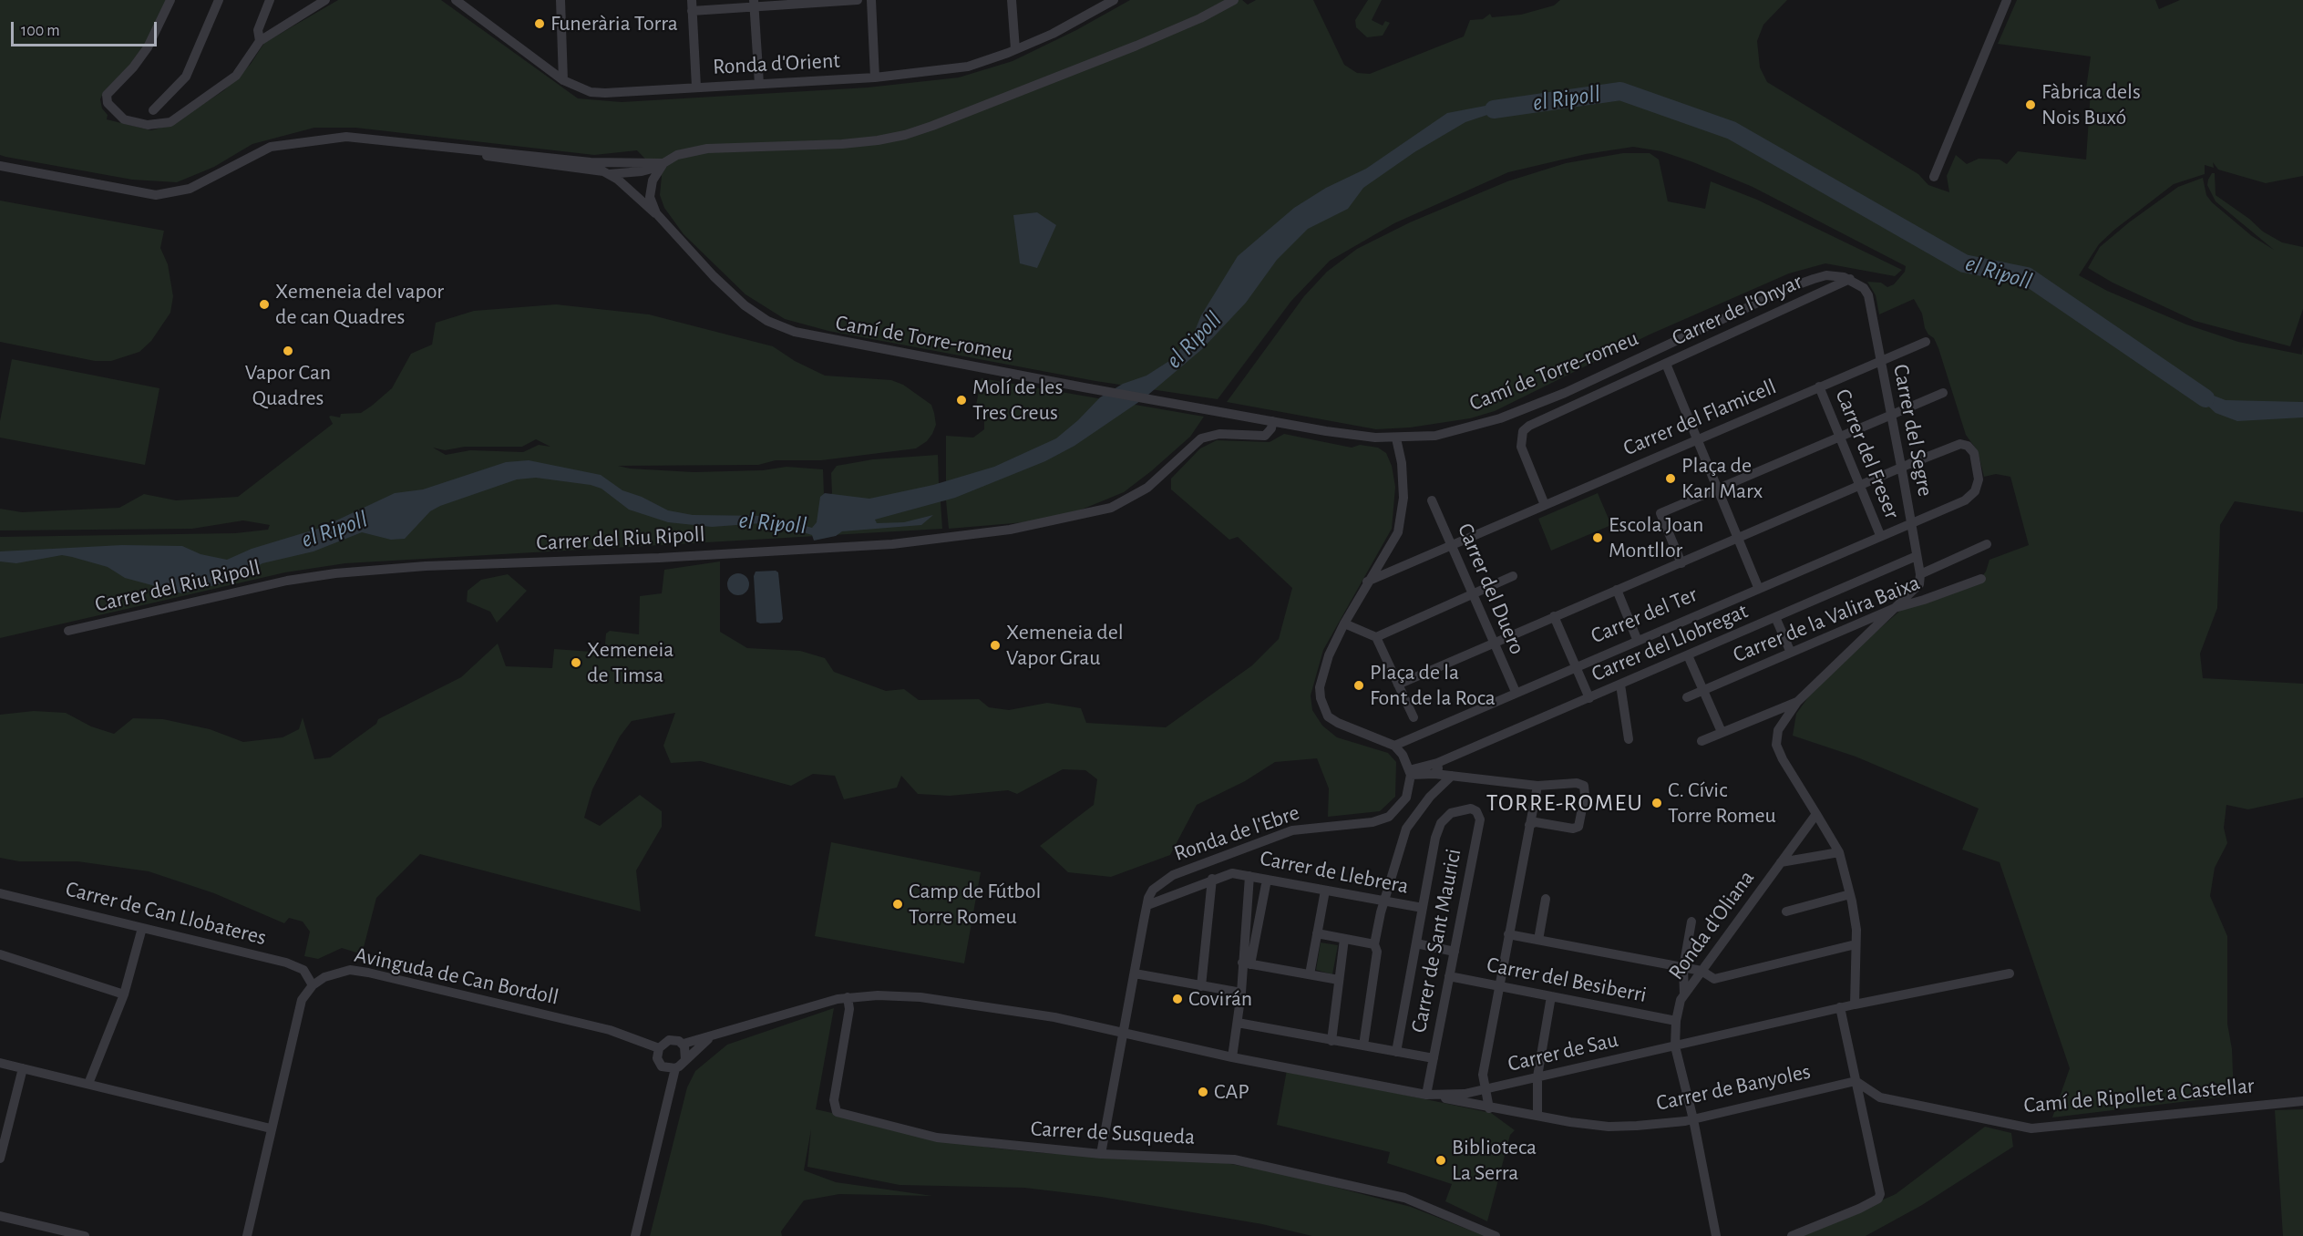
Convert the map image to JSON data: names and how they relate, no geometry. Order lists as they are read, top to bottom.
{
  "streets": {
    "street": [
      "Ronda d'Orient",
      "Carrer de l'Onyar",
      "Camí de Torre-romeu",
      "Carrer del Flamicell",
      "Carrer del Segre",
      "Carrer del Freser",
      "Carrer del Riu Ripoll",
      "Carrer del Duero",
      "Carrer del Ter",
      "Carrer de la Valira Baixa",
      "Carrer del Llobregat",
      "Ronda de l'Ebre",
      "Carrer de Llebrera",
      "Carrer de Can Llobateres",
      "Ronda d'Oliana",
      "Carrer de Sant Maurici",
      "Avinguda de Can Bordoll",
      "Carrer del Besiberri",
      "Carrer de Sau",
      "Carrer de Banyoles",
      "Camí de Ripollet a Castellar",
      "Carrer de Susqueda"
    ]
  },
  "crossings": [
    ["Carrer de l'Onyar", "Camí de Torre-romeu"],
    ["Carrer de l'Onyar", "Carrer del Flamicell"],
    ["Carrer de l'Onyar", "Carrer del Segre"],
    ["Camí de Torre-romeu", "Carrer del Segre"],
    ["Camí de Torre-romeu", "Carrer del Riu Ripoll"],
    ["Carrer del Flamicell", "Carrer del Segre"],
    ["Carrer del Flamicell", "Carrer del Freser"],
    ["Carrer del Flamicell", "Carrer del Duero"],
    ["Carrer del Segre", "Carrer del Ter"],
    ["Carrer del Segre", "Carrer del Llobregat"],
    ["Carrer del Freser", "Carrer del Ter"],
    ["Carrer del Duero", "Carrer del Ter"],
    ["Carrer del Llobregat", "Ronda de l'Ebre"],
    ["Ronda de l'Ebre", "Carrer de Llebrera"],
    ["Ronda de l'Ebre", "Carrer de Sau"],
    ["Ronda de l'Ebre", "Carrer de Susqueda"],
    ["Carrer de Llebrera", "Carrer de Sant Maurici"],
    ["Carrer de Can Llobateres", "Avinguda de Can Bordoll"],
    ["Ronda d'Oliana", "Carrer del Besiberri"],
    ["Ronda d'Oliana", "Carrer de Sau"],
    ["Ronda d'Oliana", "Carrer de Banyoles"],
    ["Carrer de Sant Maurici", "Carrer del Besiberri"],
    ["Carrer de Sant Maurici", "Carrer de Sau"],
    ["Carrer de Sant Maurici", "Carrer de Banyoles"],
    ["Carrer de Sau", "Carrer de Banyoles"],
    ["Carrer de Banyoles", "Camí de Ripollet a Castellar"]
  ],
  "districts": ["TORRE-ROMEU"],
  "water": ["el Ripoll"],
  "places": [
    "Funerària Torra",
    "Fàbrica dels Nois Buxó",
    "Xemeneia del vapor de can Quadres",
    "Vapor Can Quadres",
    "Molí de les Tres Creus",
    "Plaça de Karl Marx",
    "Escola Joan Montllor",
    "Xemeneia del Vapor Grau",
    "Xemeneia de Timsa",
    "Plaça de la Font de la Roca",
    "C. Cívic Torre Romeu",
    "Camp de Fútbol Torre Romeu",
    "Covirán",
    "CAP",
    "Biblioteca La Serra"
  ],
  "scale_bar": "100 m"
}
